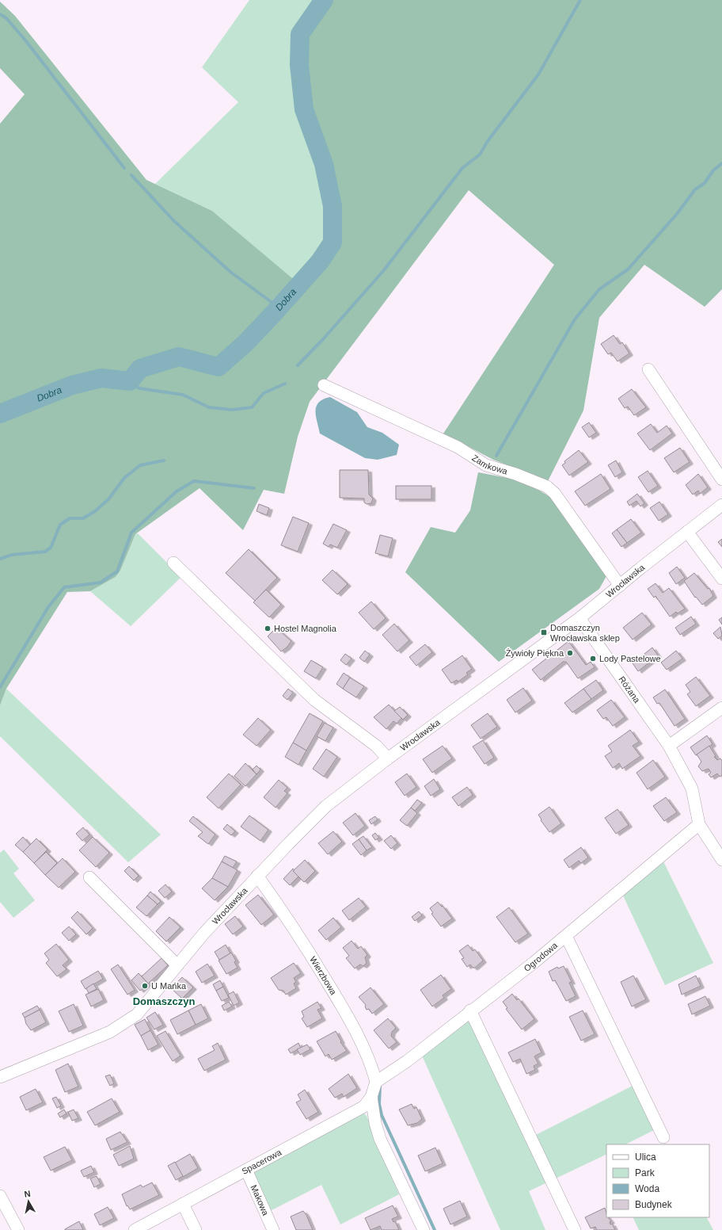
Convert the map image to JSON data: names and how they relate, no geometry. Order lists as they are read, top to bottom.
{
  "streets": {
    "street": [
      "Zamkowa",
      "Wrocławska",
      "Różana",
      "Ogrodowa",
      "Wierzbowa",
      "Spacerowa",
      "Makowa"
    ]
  },
  "crossings": [
    ["Zamkowa", "Wrocławska"],
    ["Wrocławska", "Różana"],
    ["Wrocławska", "Wierzbowa"],
    ["Różana", "Ogrodowa"],
    ["Ogrodowa", "Wierzbowa"],
    ["Ogrodowa", "Spacerowa"],
    ["Wierzbowa", "Spacerowa"],
    ["Spacerowa", "Makowa"]
  ],
  "districts": ["Domaszczyn"],
  "water": ["Dobra"],
  "places": {
    "other": [
      "Hostel Magnolia",
      "Żywioły Piękna",
      "Lody Pastelowe",
      "U Mańka"
    ],
    "transit": ["Domaszczyn Wrocławska sklep"]
  },
  "legend": [
    "Ulica",
    "Park",
    "Woda",
    "Budynek"
  ],
  "north": "top"
}
